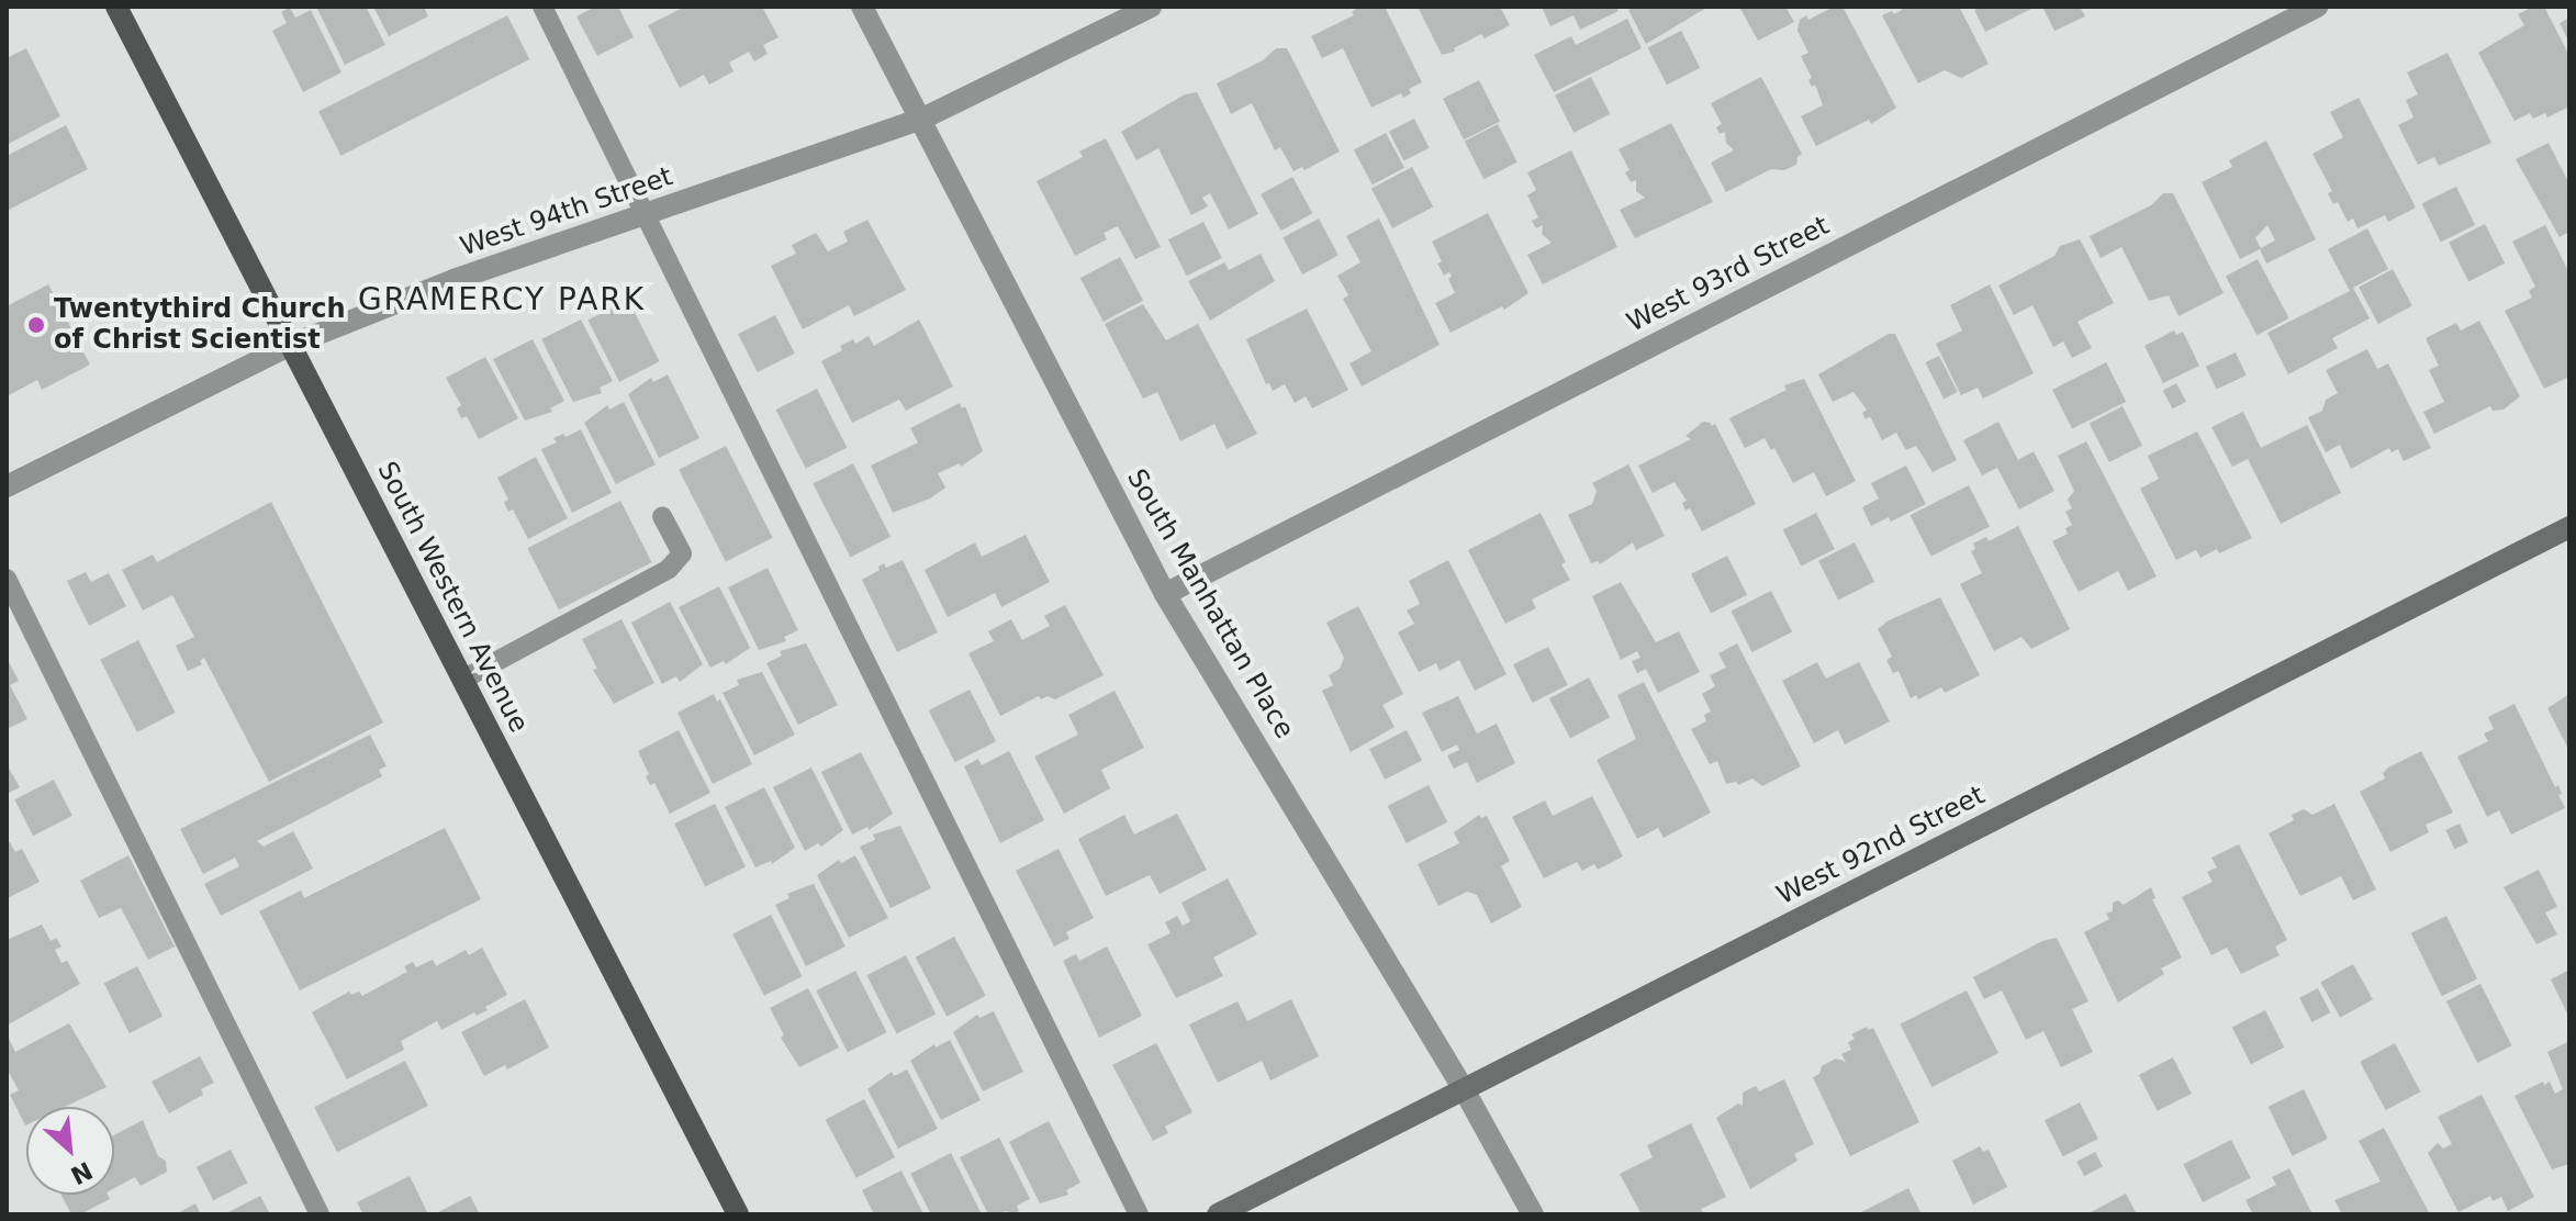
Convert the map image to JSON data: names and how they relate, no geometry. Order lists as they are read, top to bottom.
{
  "streets": {
    "main road": ["South Western Avenue"],
    "street": [
      "West 94th Street",
      "West 93rd Street",
      "South Manhattan Place",
      "West 92nd Street"
    ]
  },
  "crossings": [
    ["West 94th Street", "South Western Avenue"],
    ["West 94th Street", "South Manhattan Place"],
    ["West 93rd Street", "South Manhattan Place"],
    ["South Manhattan Place", "West 92nd Street"]
  ],
  "districts": ["GRAMERCY PARK"],
  "places": ["Twentythird Church of Christ Scientist"],
  "north": "bottom right"
}
